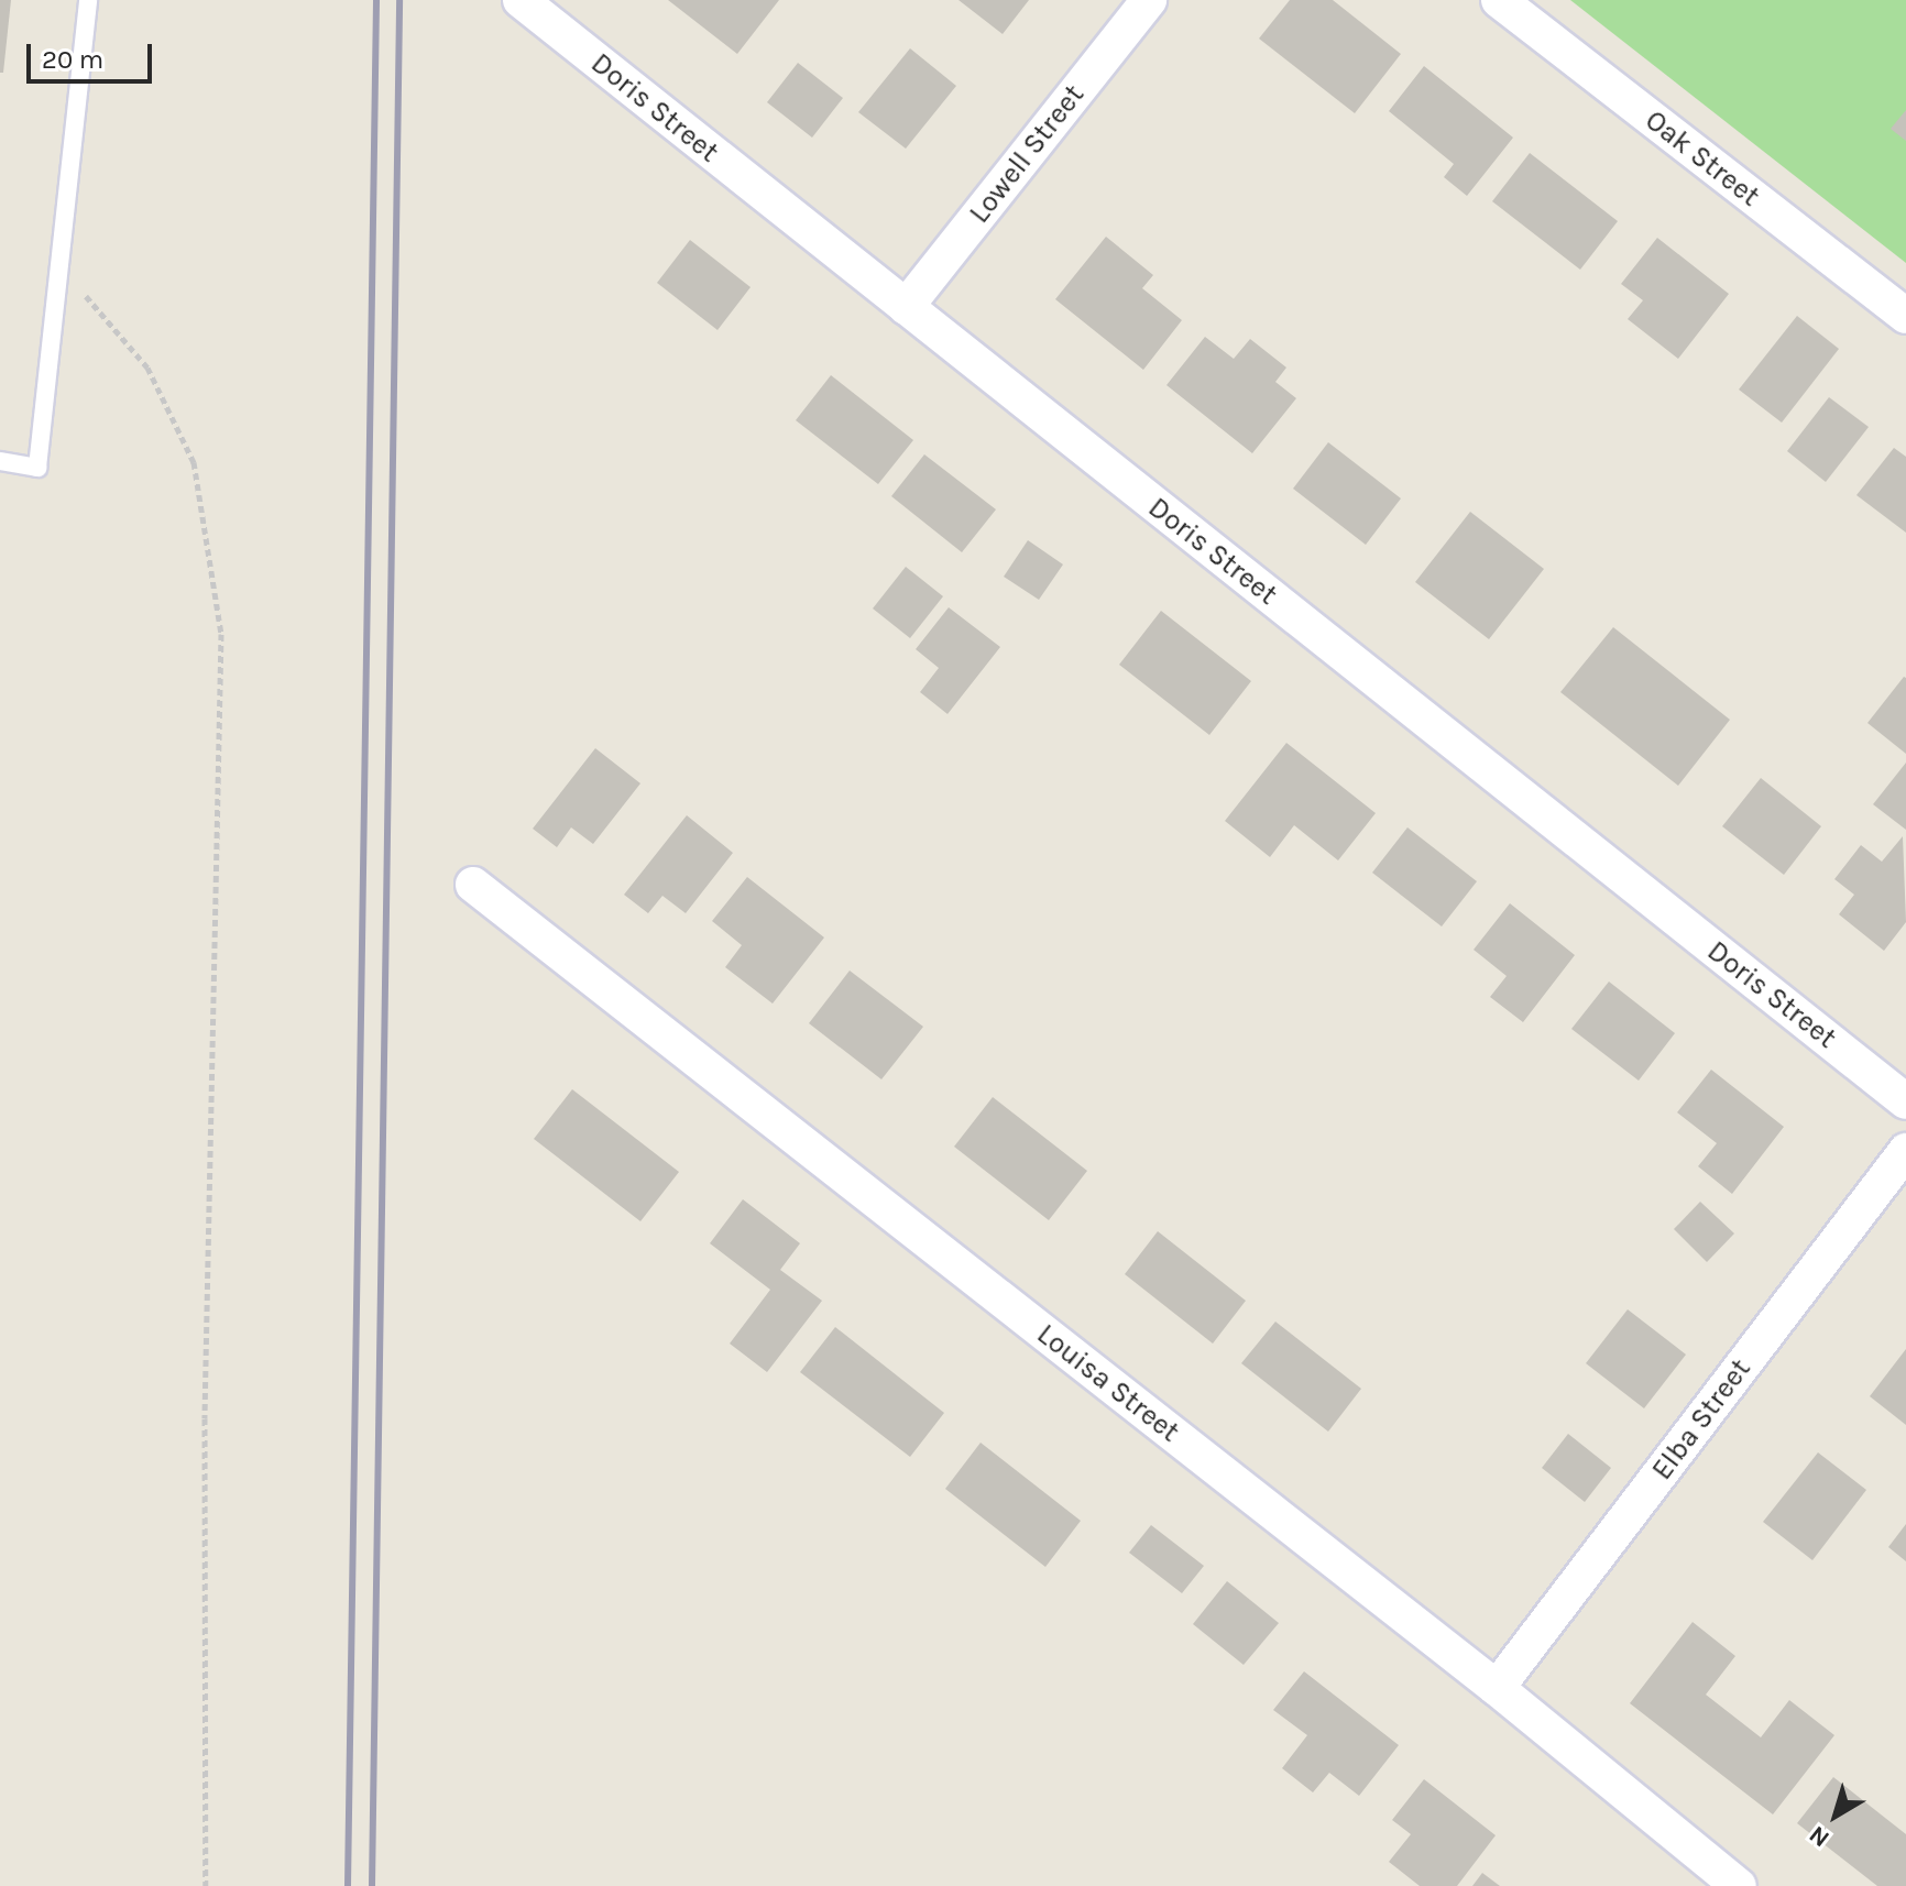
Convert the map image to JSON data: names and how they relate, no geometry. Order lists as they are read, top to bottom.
{
  "streets": {
    "street": [
      "Doris Street",
      "Lowell Street",
      "Oak Street",
      "Louisa Street",
      "Elba Street"
    ]
  },
  "crossings": [
    ["Doris Street", "Lowell Street"],
    ["Louisa Street", "Elba Street"]
  ],
  "scale_bar": "20 m",
  "north": "bottom left"
}
